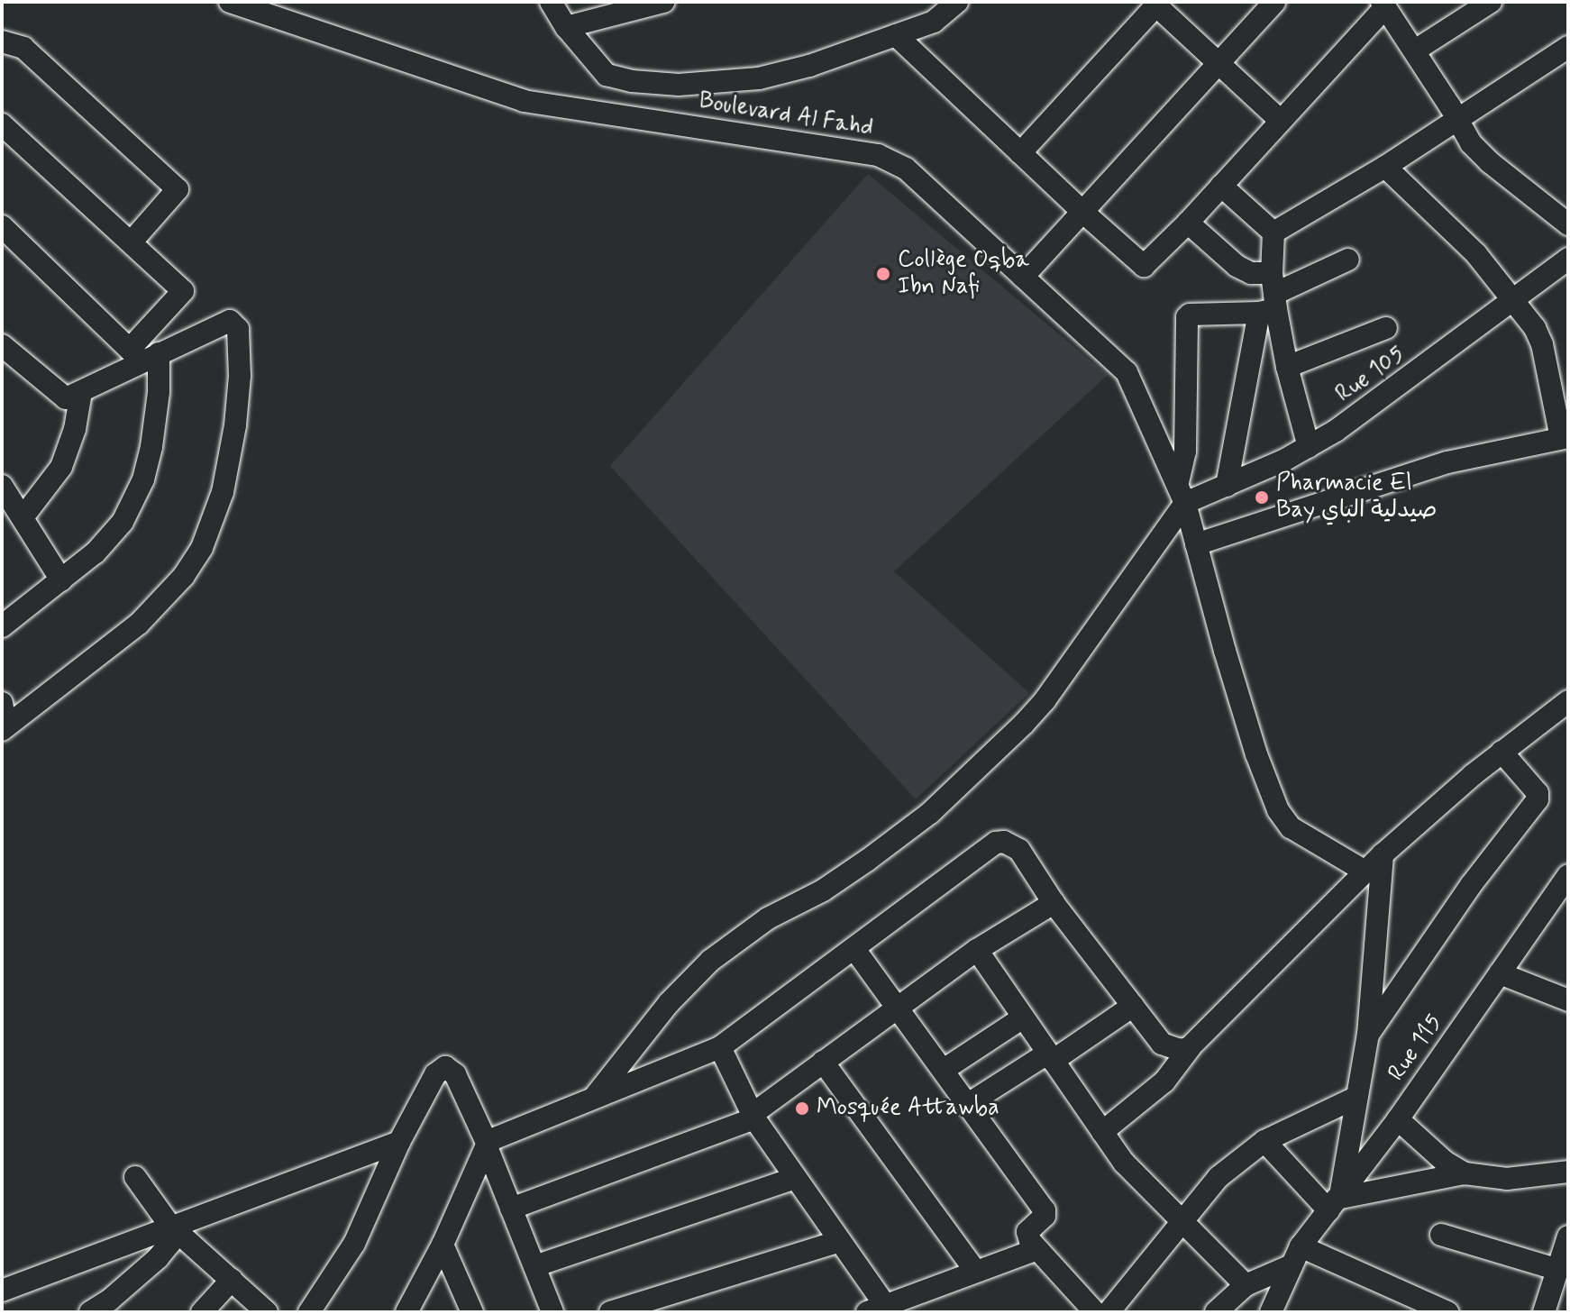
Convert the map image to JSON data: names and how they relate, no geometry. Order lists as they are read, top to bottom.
{
  "streets": {
    "street": ["Boulevard Al Fahd", "Rue 105", "Rue 115"]
  },
  "crossings": [
    ["Boulevard Al Fahd", "Rue 105"]
  ],
  "places": ["Collège Oqba Ibn Nafi", "Pharmacie El Bay صيدلية الباي", "Mosquée Attawba"]
}
